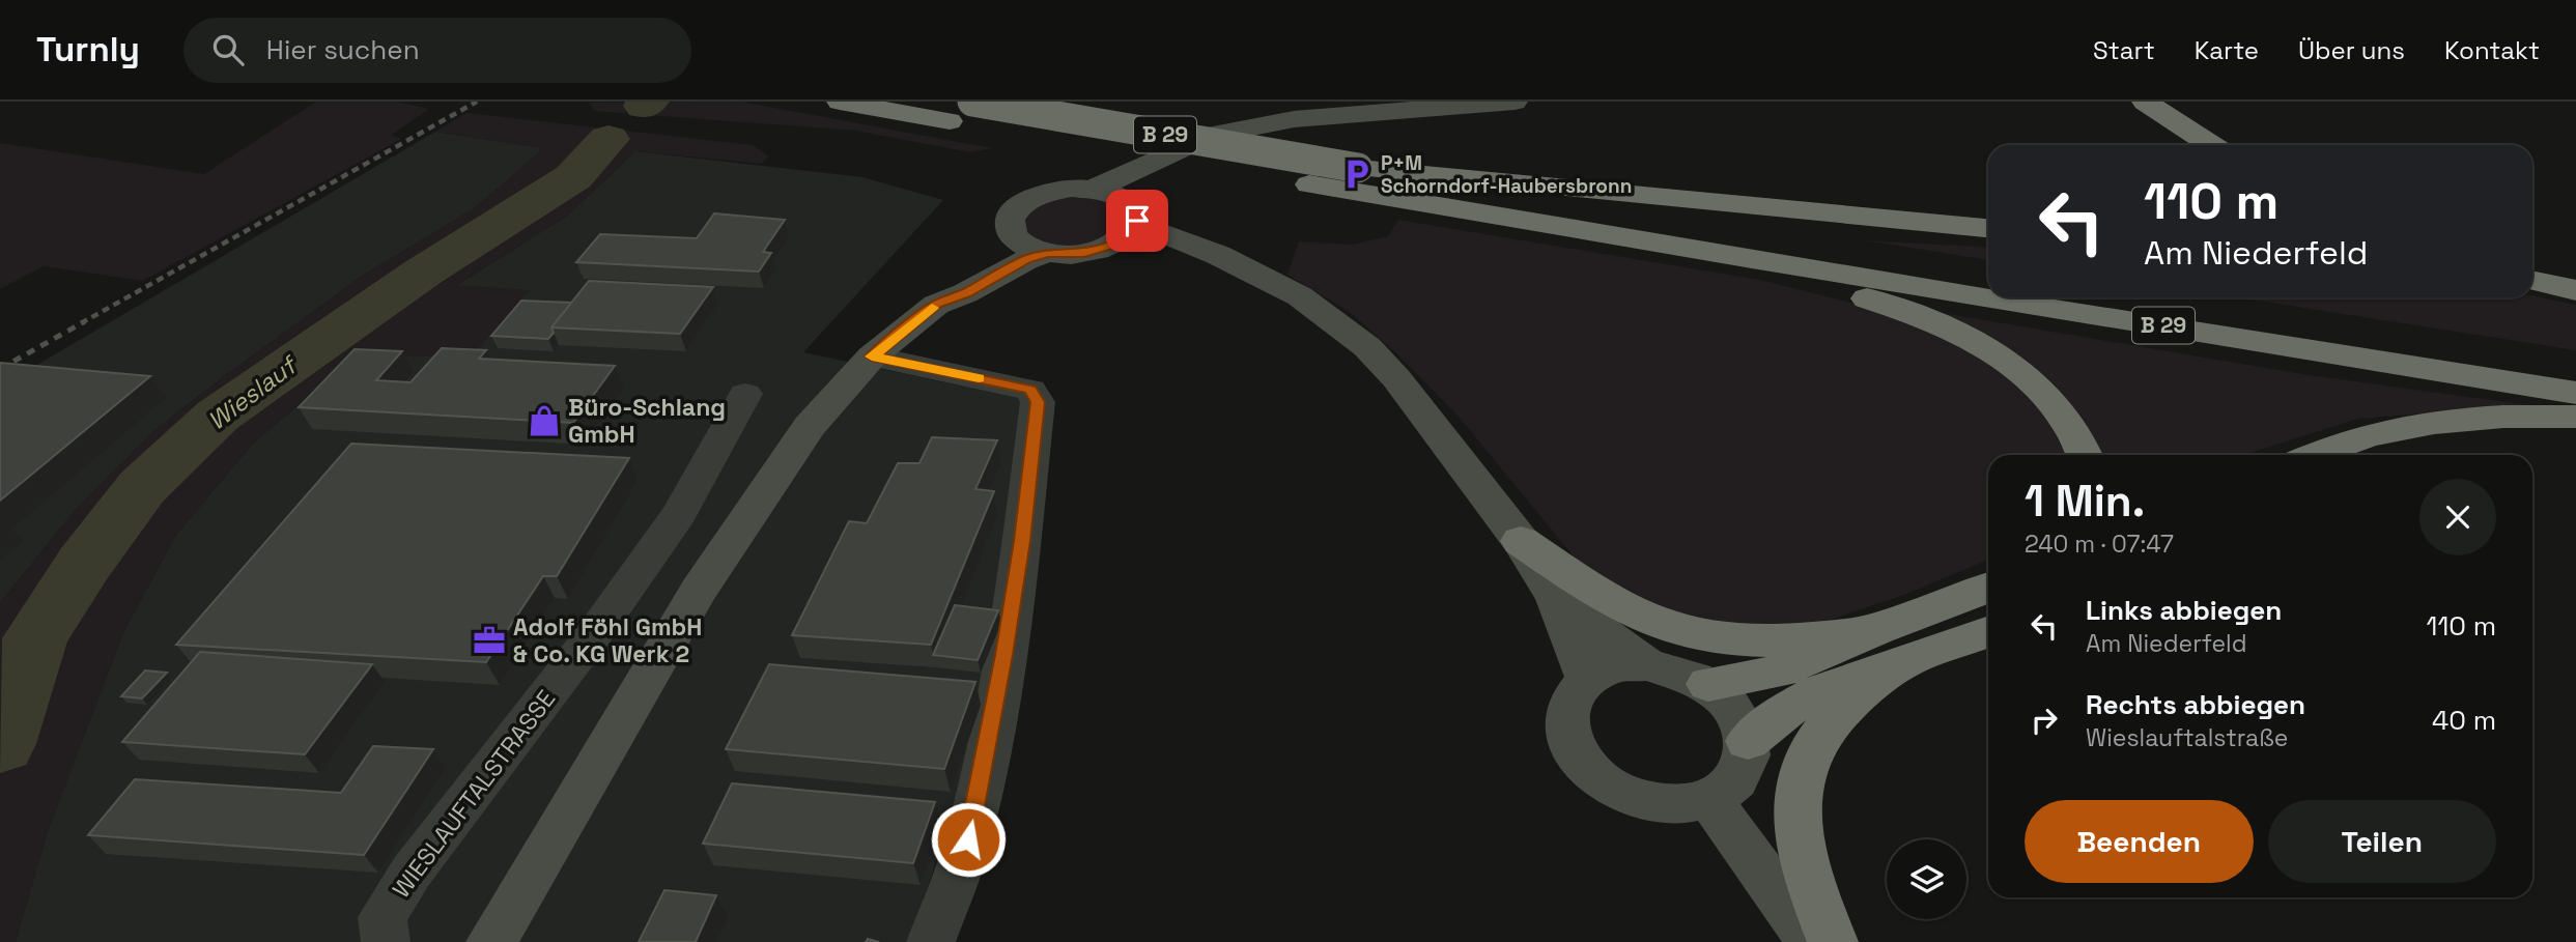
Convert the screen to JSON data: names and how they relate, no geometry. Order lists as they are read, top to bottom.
{
  "streets": {
    "highway": ["B 29"],
    "street": ["WIESLAUFTALSTRASSE"]
  },
  "water": ["Wieslauf"],
  "places": {
    "parking": ["P+M Schorndorf-Haubersbronn"],
    "shop": ["Büro-Schlang GmbH"],
    "office": ["Adolf Föhl GmbH & Co. KG Werk 2"]
  },
  "page": {
    "header": "Turnly",
    "search": "Hier suchen",
    "nav": [
      "Start",
      "Karte",
      "Über uns",
      "Kontakt"
    ],
    "turn": ["110 m", "Am Niederfeld"],
    "heading": ["1 Min.", "240 m · 07:47"],
    "list": [
      {
        "name": "Links abbiegen",
        "note": "Am Niederfeld",
        "value": "110 m"
      },
      {
        "name": "Rechts abbiegen",
        "note": "Wieslauftalstraße",
        "value": "40 m"
      }
    ],
    "buttons": ["Beenden", "Teilen"]
  }
}
